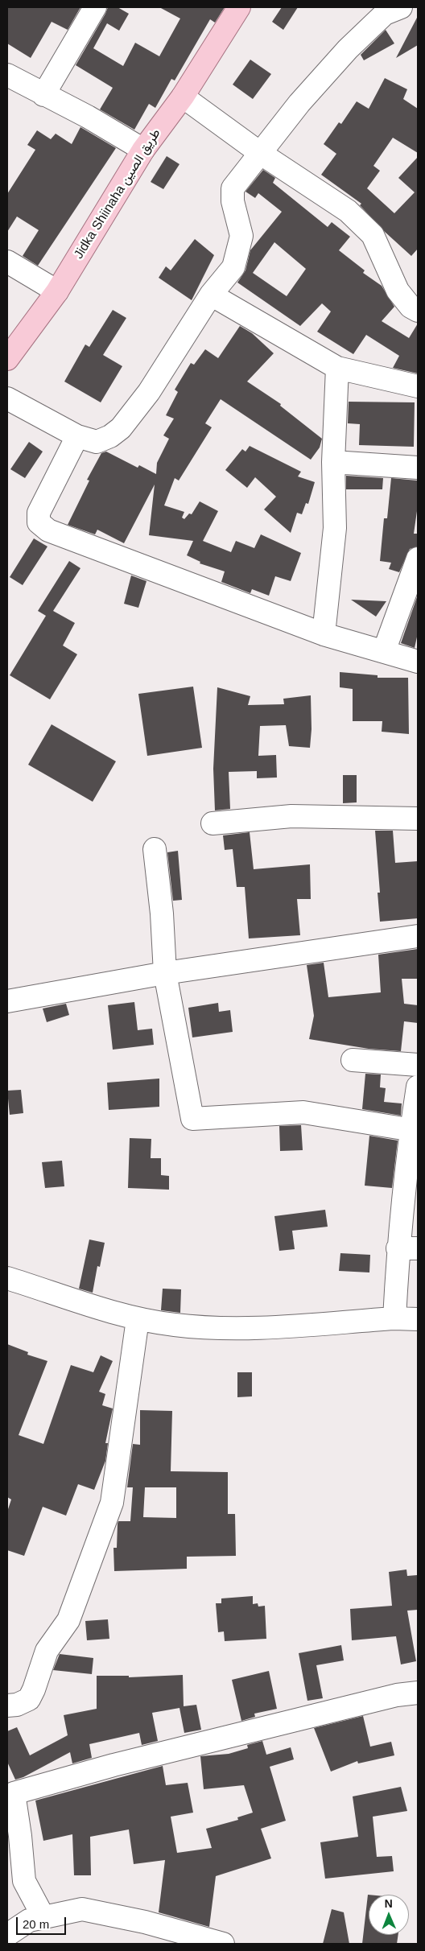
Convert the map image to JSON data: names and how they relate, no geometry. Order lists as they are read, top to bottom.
{
  "streets": {
    "main road": ["Jidka Shiinaha طريق الصين"]
  },
  "scale_bar": "20 m",
  "north": "top"
}
